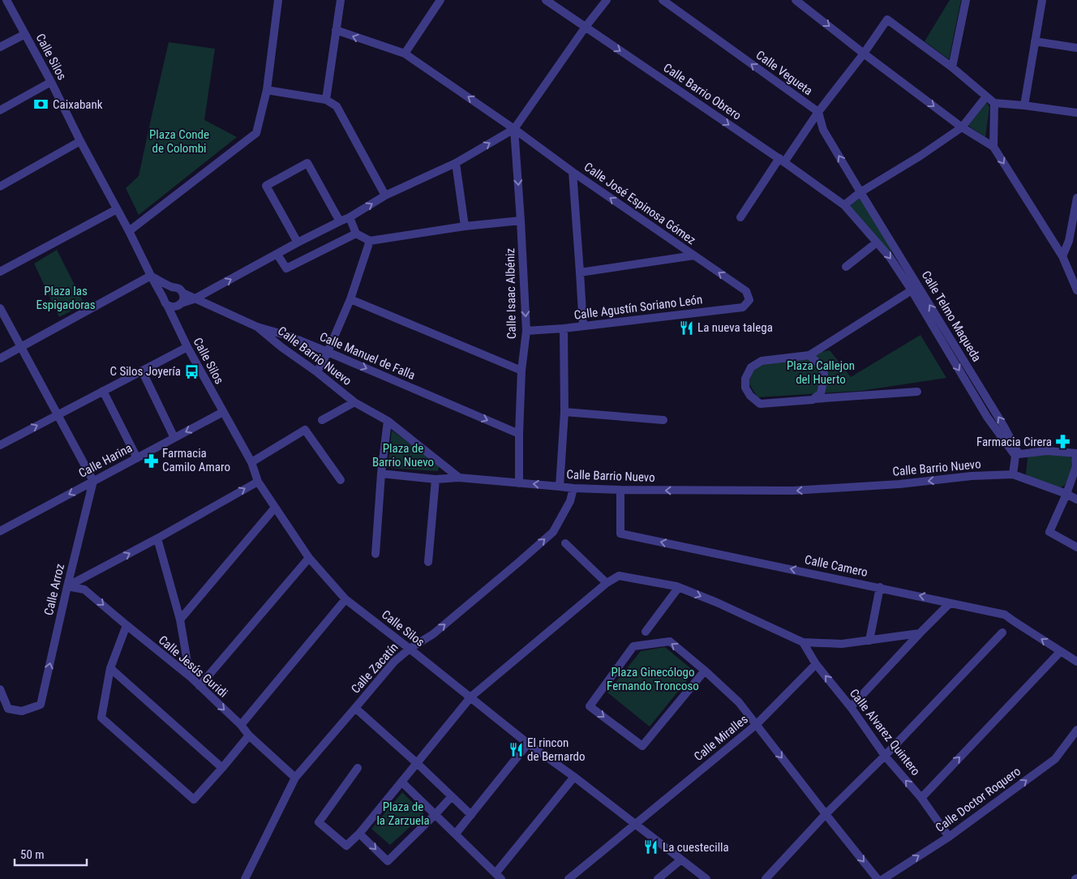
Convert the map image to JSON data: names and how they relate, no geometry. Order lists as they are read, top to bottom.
{
  "streets": {
    "street": [
      "Calle Silos",
      "Calle Vegueta",
      "Calle Barrio Obrero",
      "Calle José Espinosa Gómez",
      "Calle Isaac Albéniz",
      "Calle Agustín Soriano León",
      "Calle Telmo Maqueda",
      "Calle Barrio Nuevo",
      "Calle Manuel de Falla",
      "Calle Harina",
      "Calle Camero",
      "Calle Arroz",
      "Calle Jesús Guridi",
      "Calle Zacatín",
      "Calle Alvarez Quintero",
      "Calle Miralles",
      "Calle Doctor Roquero"
    ]
  },
  "crossings": [
    ["Calle Silos", "Calle Manuel de Falla"],
    ["Calle Silos", "Calle Harina"],
    ["Calle Silos", "Calle Zacatín"],
    ["Calle Silos", "Calle Miralles"],
    ["Calle Vegueta", "Calle Telmo Maqueda"],
    ["Calle Barrio Obrero", "Calle Telmo Maqueda"],
    ["Calle José Espinosa Gómez", "Calle Isaac Albéniz"],
    ["Calle José Espinosa Gómez", "Calle Agustín Soriano León"],
    ["Calle Isaac Albéniz", "Calle Agustín Soriano León"],
    ["Calle Isaac Albéniz", "Calle Barrio Nuevo"],
    ["Calle Isaac Albéniz", "Calle Manuel de Falla"],
    ["Calle Barrio Nuevo", "Calle Manuel de Falla"],
    ["Calle Barrio Nuevo", "Calle Camero"],
    ["Calle Barrio Nuevo", "Calle Zacatín"],
    ["Calle Harina", "Calle Arroz"],
    ["Calle Arroz", "Calle Jesús Guridi"],
    ["Calle Jesús Guridi", "Calle Zacatín"],
    ["Calle Alvarez Quintero", "Calle Miralles"],
    ["Calle Alvarez Quintero", "Calle Doctor Roquero"]
  ],
  "one_way": [
    "Calle Vegueta",
    "Calle Barrio Obrero",
    "Calle José Espinosa Gómez",
    "Calle Barrio Nuevo",
    "Calle Harina",
    "Calle Alvarez Quintero"
  ],
  "parks": [
    "Plaza Conde de Colombi",
    "Plaza las Espigadoras",
    "Plaza Callejon del Huerto",
    "Plaza de Barrio Nuevo",
    "Plaza Ginecólogo Fernando Troncoso",
    "Plaza de la Zarzuela"
  ],
  "places": {
    "bank": ["Caixabank"],
    "restaurant": ["La nueva talega", "El rincon de Bernardo", "La cuestecilla"],
    "bus stop": ["C Silos Joyería"],
    "pharmacy": ["Farmacia Cirera", "Farmacia Camilo Amaro"]
  },
  "scale_bar": "50 m"
}
